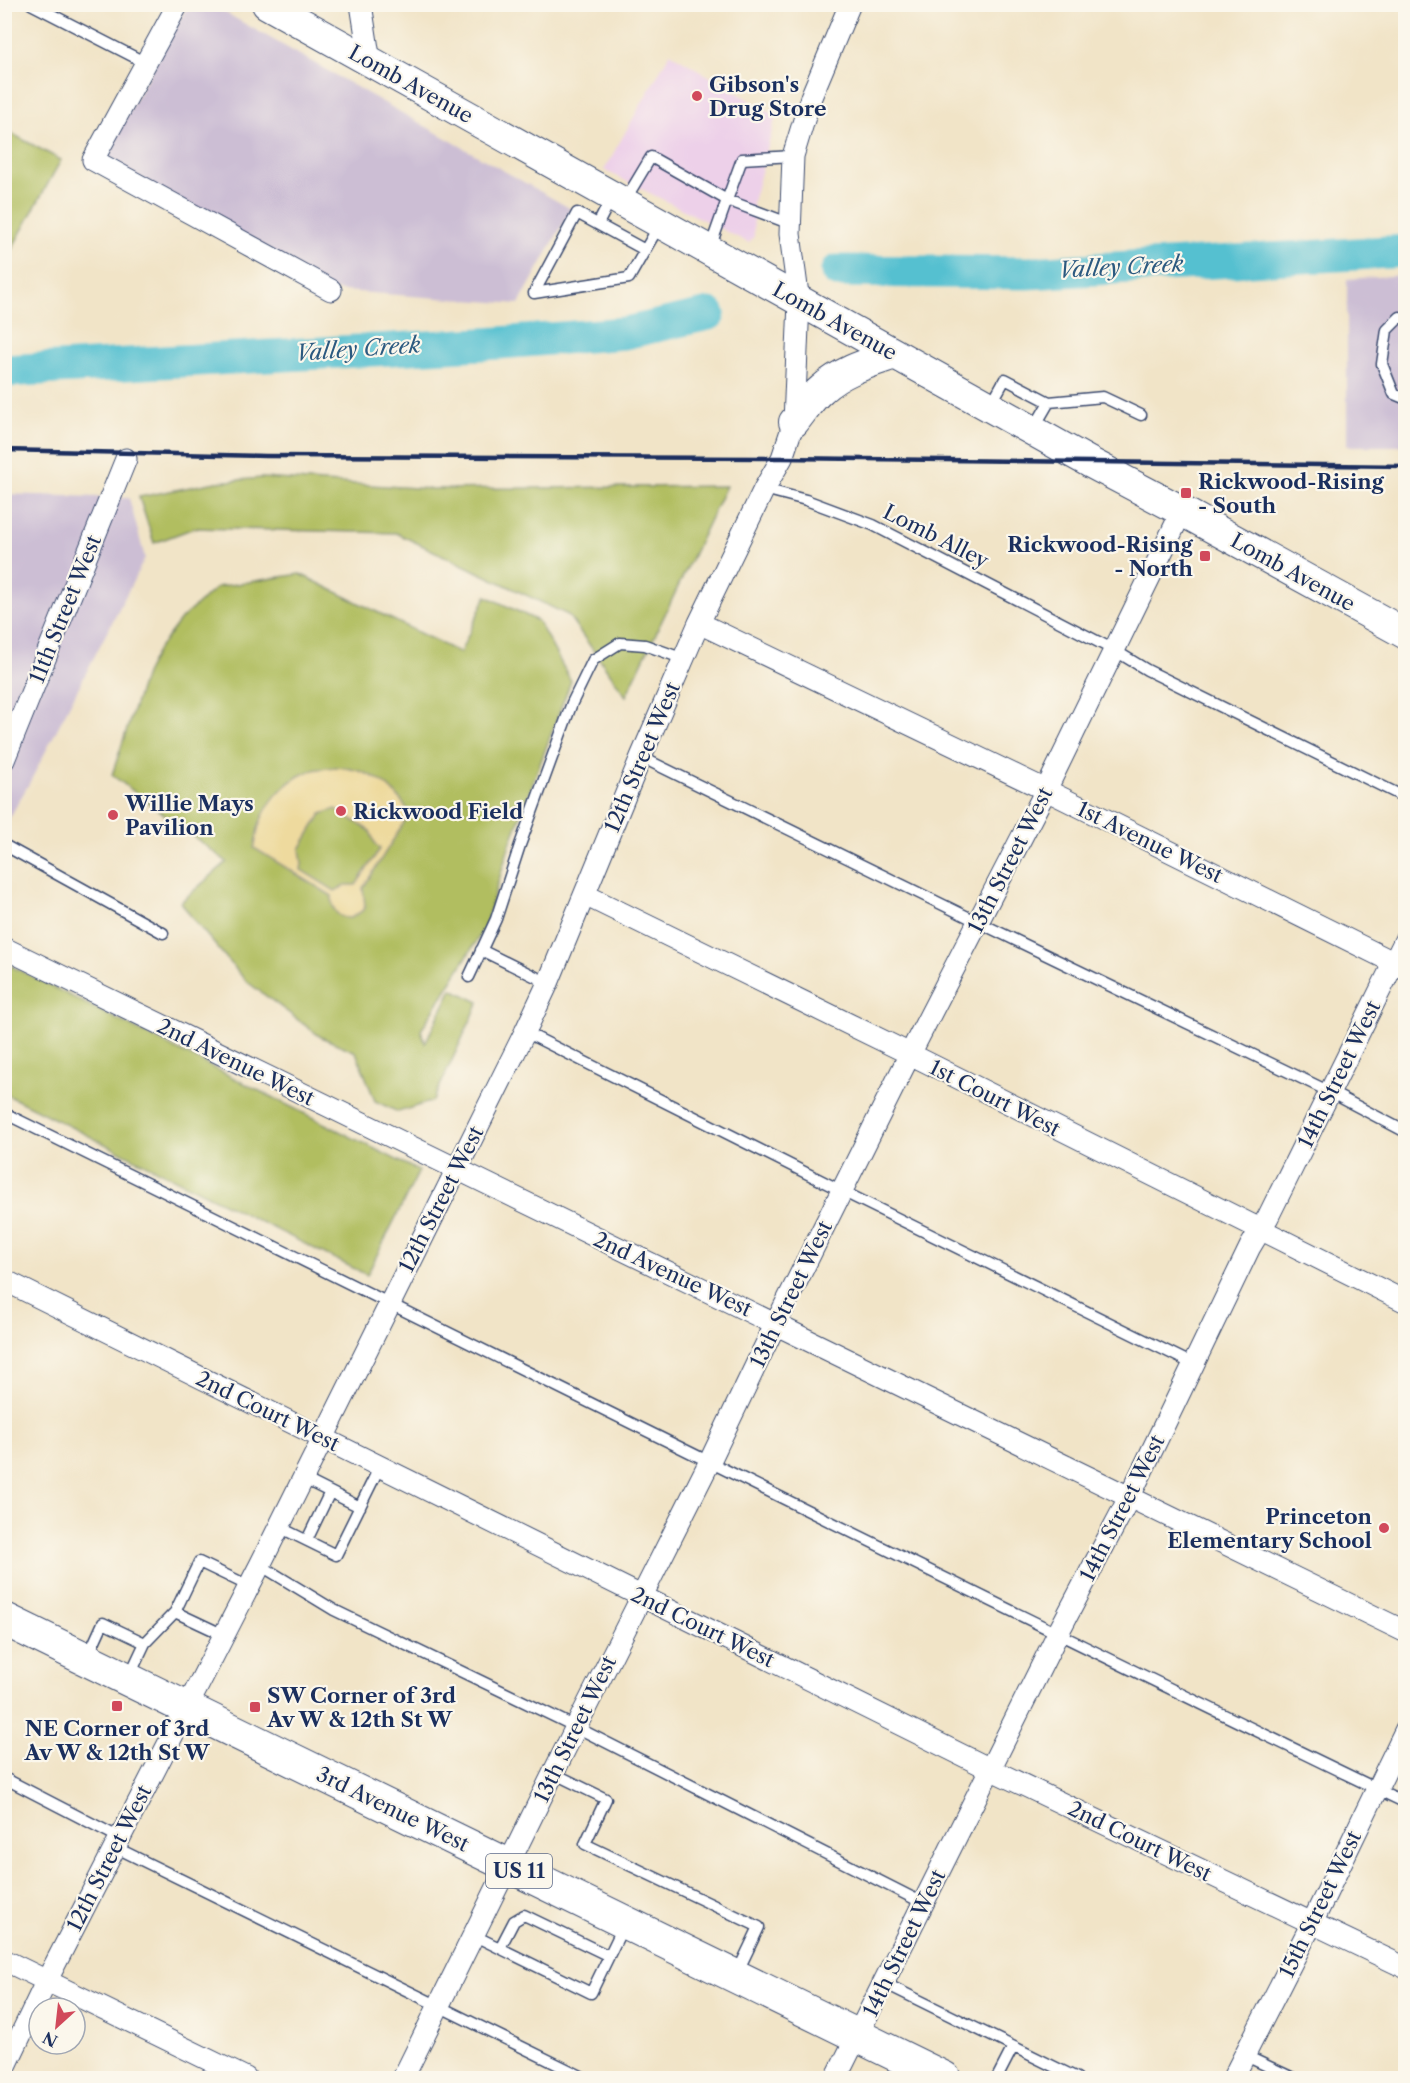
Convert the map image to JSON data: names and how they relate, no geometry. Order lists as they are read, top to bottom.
{
  "streets": {
    "main road": ["Lomb Avenue", "3rd Avenue West", "US 11"],
    "street": [
      "11th Street West",
      "12th Street West",
      "1st Avenue West",
      "13th Street West",
      "2nd Avenue West",
      "14th Street West",
      "1st Court West",
      "2nd Court West",
      "15th Street West"
    ],
    "lane": ["Lomb Alley"]
  },
  "crossings": [
    ["Lomb Avenue", "12th Street West"],
    ["Lomb Avenue", "13th Street West"],
    ["Lomb Alley", "12th Street West"],
    ["Lomb Alley", "13th Street West"],
    ["12th Street West", "1st Avenue West"],
    ["12th Street West", "2nd Avenue West"],
    ["12th Street West", "1st Court West"],
    ["12th Street West", "2nd Court West"],
    ["12th Street West", "3rd Avenue West"],
    ["1st Avenue West", "13th Street West"],
    ["1st Avenue West", "14th Street West"],
    ["13th Street West", "2nd Avenue West"],
    ["13th Street West", "1st Court West"],
    ["13th Street West", "2nd Court West"],
    ["13th Street West", "3rd Avenue West"],
    ["2nd Avenue West", "14th Street West"],
    ["14th Street West", "1st Court West"],
    ["14th Street West", "2nd Court West"],
    ["14th Street West", "3rd Avenue West"],
    ["2nd Court West", "15th Street West"]
  ],
  "water": ["Valley Creek"],
  "places": {
    "other": [
      "Gibson's Drug Store",
      "Rickwood Field",
      "Willie Mays Pavilion",
      "Princeton Elementary School"
    ],
    "transit": [
      "Rickwood-Rising - South",
      "Rickwood-Rising - North",
      "NE Corner of 3rd Av W & 12th St W",
      "SW Corner of 3rd Av W & 12th St W"
    ]
  },
  "north": "bottom left"
}
